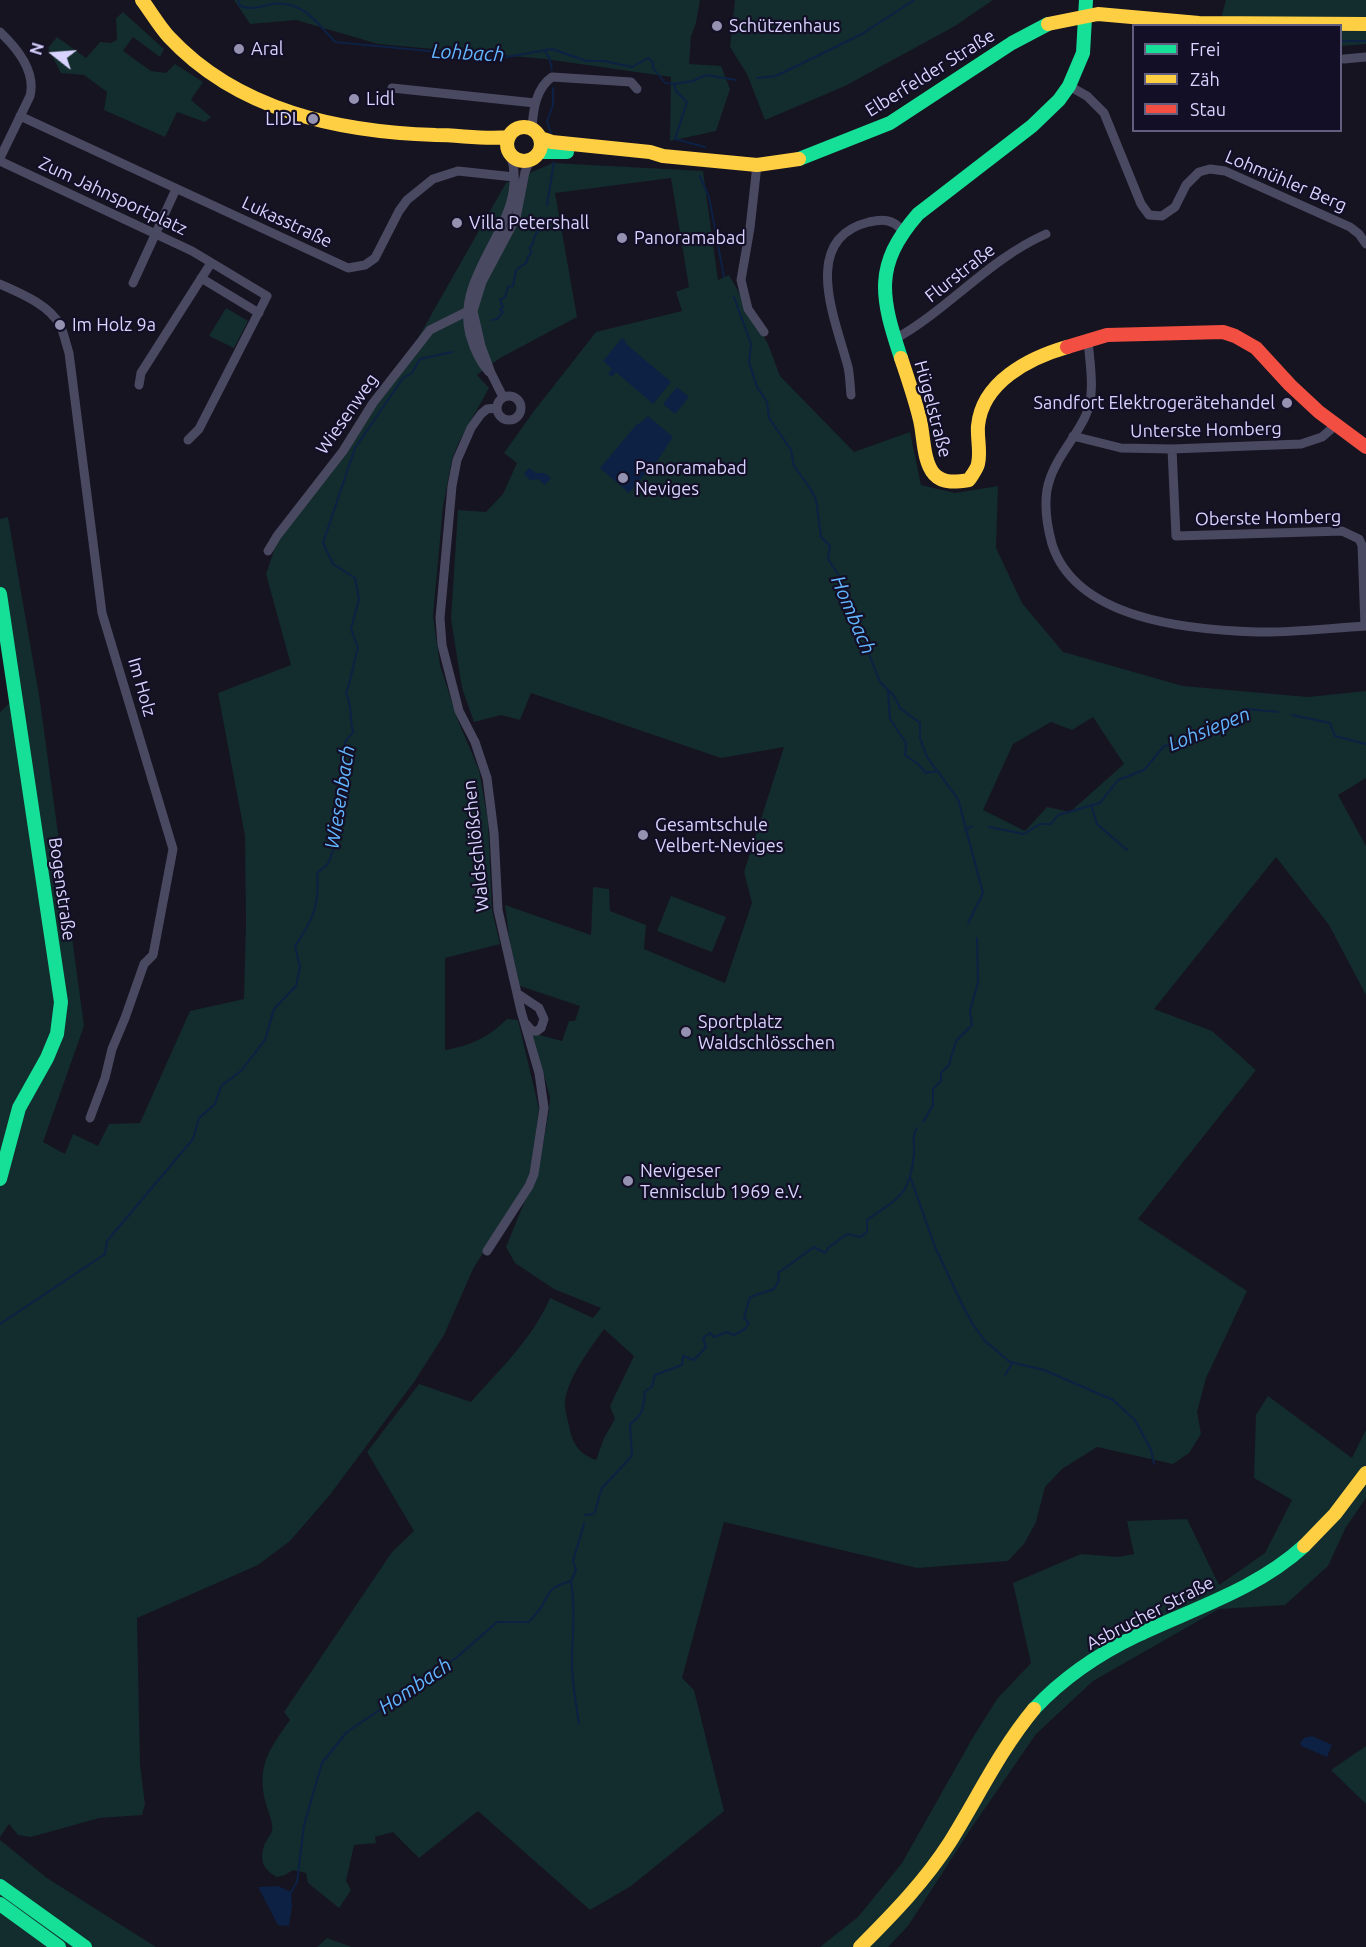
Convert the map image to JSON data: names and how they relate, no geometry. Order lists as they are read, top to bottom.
{
  "streets": {
    "main road": [
      "Elberfelder Straße",
      "Hügelstraße",
      "Bogenstraße",
      "Asbrucher Straße"
    ],
    "street": [
      "Lohmühler Berg",
      "Zum Jahnsportplatz",
      "Lukasstraße",
      "Flurstraße",
      "Wiesenweg",
      "Unterste Homberg",
      "Oberste Homberg",
      "Im Holz",
      "Waldschlößchen"
    ]
  },
  "crossings": [
    ["Lohmühler Berg", "Hügelstraße"],
    ["Flurstraße", "Hügelstraße"],
    ["Hügelstraße", "Unterste Homberg"],
    ["Unterste Homberg", "Oberste Homberg"]
  ],
  "water": [
    "Lohbach",
    "Hombach",
    "Lohsiepen",
    "Wiesenbach"
  ],
  "places": [
    "Schützenhaus",
    "Aral",
    "Lidl",
    "LIDL",
    "Villa Petershall",
    "Panoramabad",
    "Im Holz 9a",
    "Sandfort Elektrogerätehandel",
    "Panoramabad Neviges",
    "Gesamtschule Velbert-Neviges",
    "Sportplatz Waldschlösschen",
    "Nevigeser Tennisclub 1969 e.V."
  ],
  "legend": ["Frei", "Zäh", "Stau"],
  "north": "left"
}
